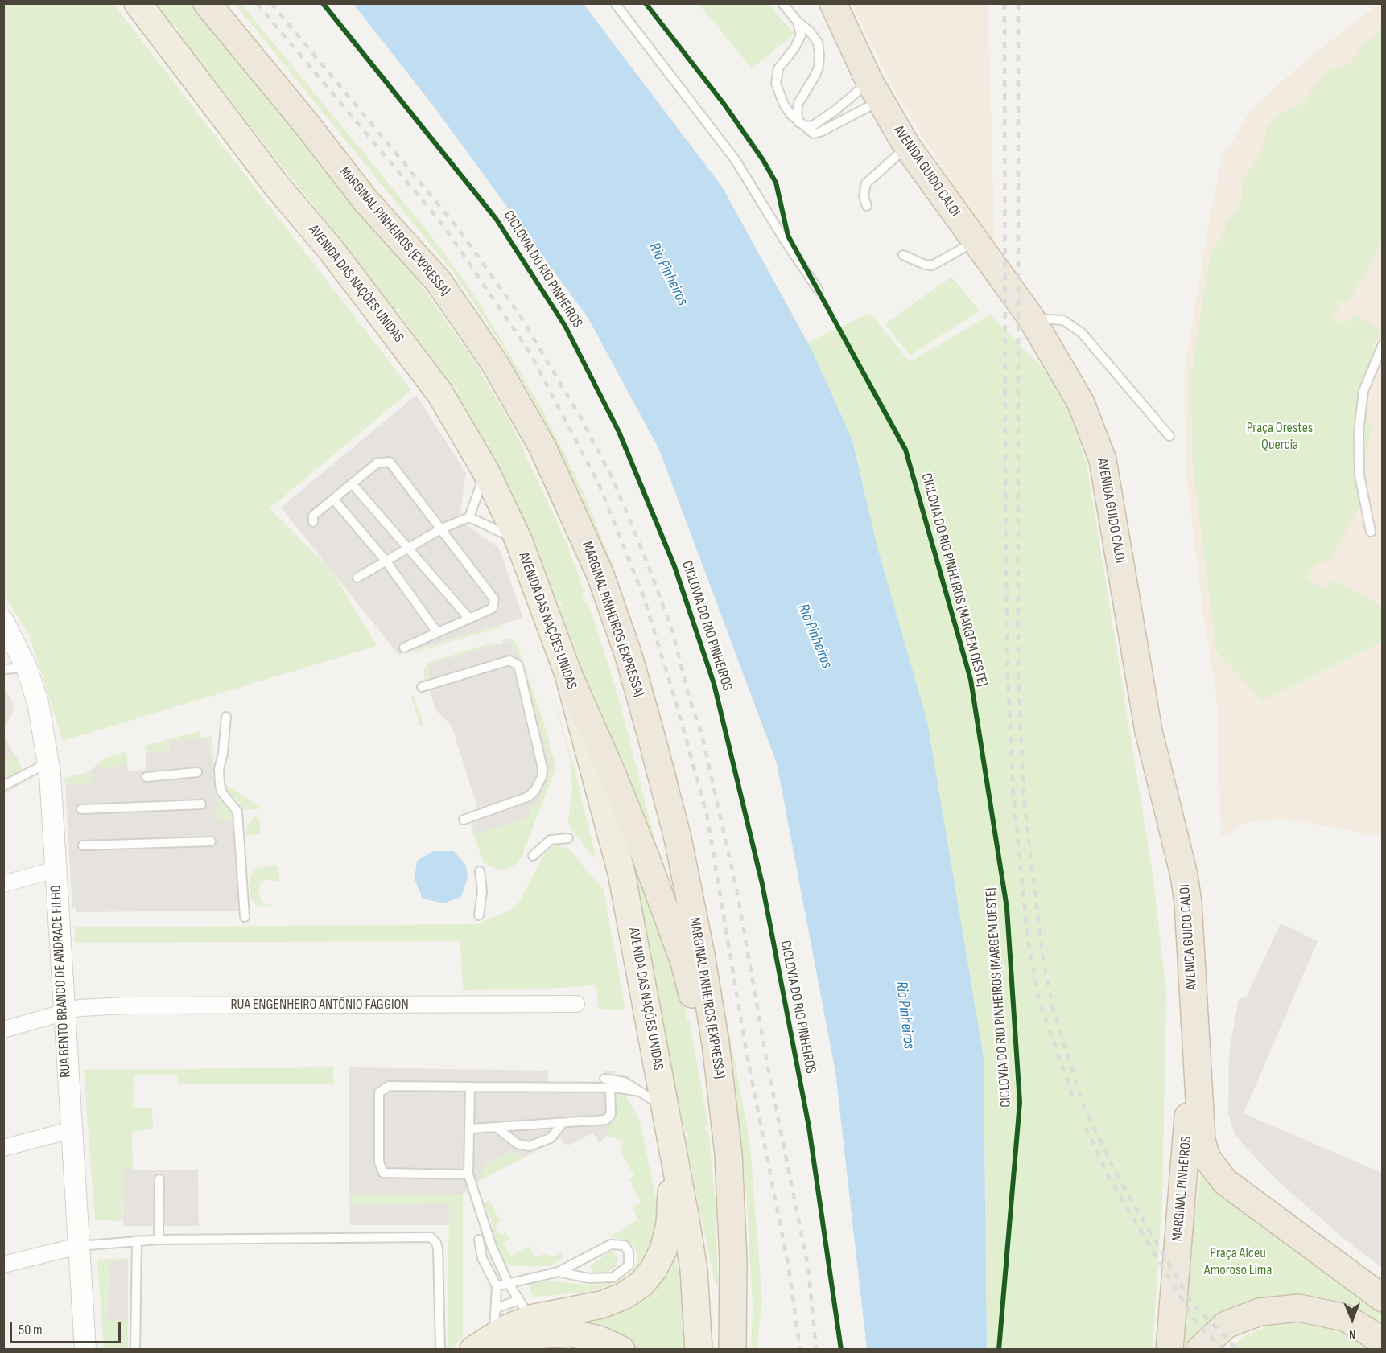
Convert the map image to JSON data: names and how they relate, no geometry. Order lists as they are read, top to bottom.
{
  "streets": {
    "highway": [
      "AVENIDA GUIDO CALOI",
      "MARGINAL PINHEIROS (EXPRESSA)",
      "AVENIDA DAS NAÇÕES UNIDAS",
      "MARGINAL PINHEIROS"
    ],
    "street": ["RUA BENTO BRANCO DE ANDRADE FILHO", "RUA ENGENHEIRO ANTÔNIO FAGGION"],
    "cycle path": ["CICLOVIA DO RIO PINHEIROS", "CICLOVIA DO RIO PINHEIROS (MARGEM OESTE)"]
  },
  "crossings": [
    ["AVENIDA GUIDO CALOI", "MARGINAL PINHEIROS"],
    ["RUA BENTO BRANCO DE ANDRADE FILHO", "RUA ENGENHEIRO ANTÔNIO FAGGION"]
  ],
  "water": ["Rio Pinheiros"],
  "parks": ["Praça Orestes Quercia", "Praça Alceu Amoroso Lima"],
  "scale_bar": "50 m",
  "north": "bottom"
}
